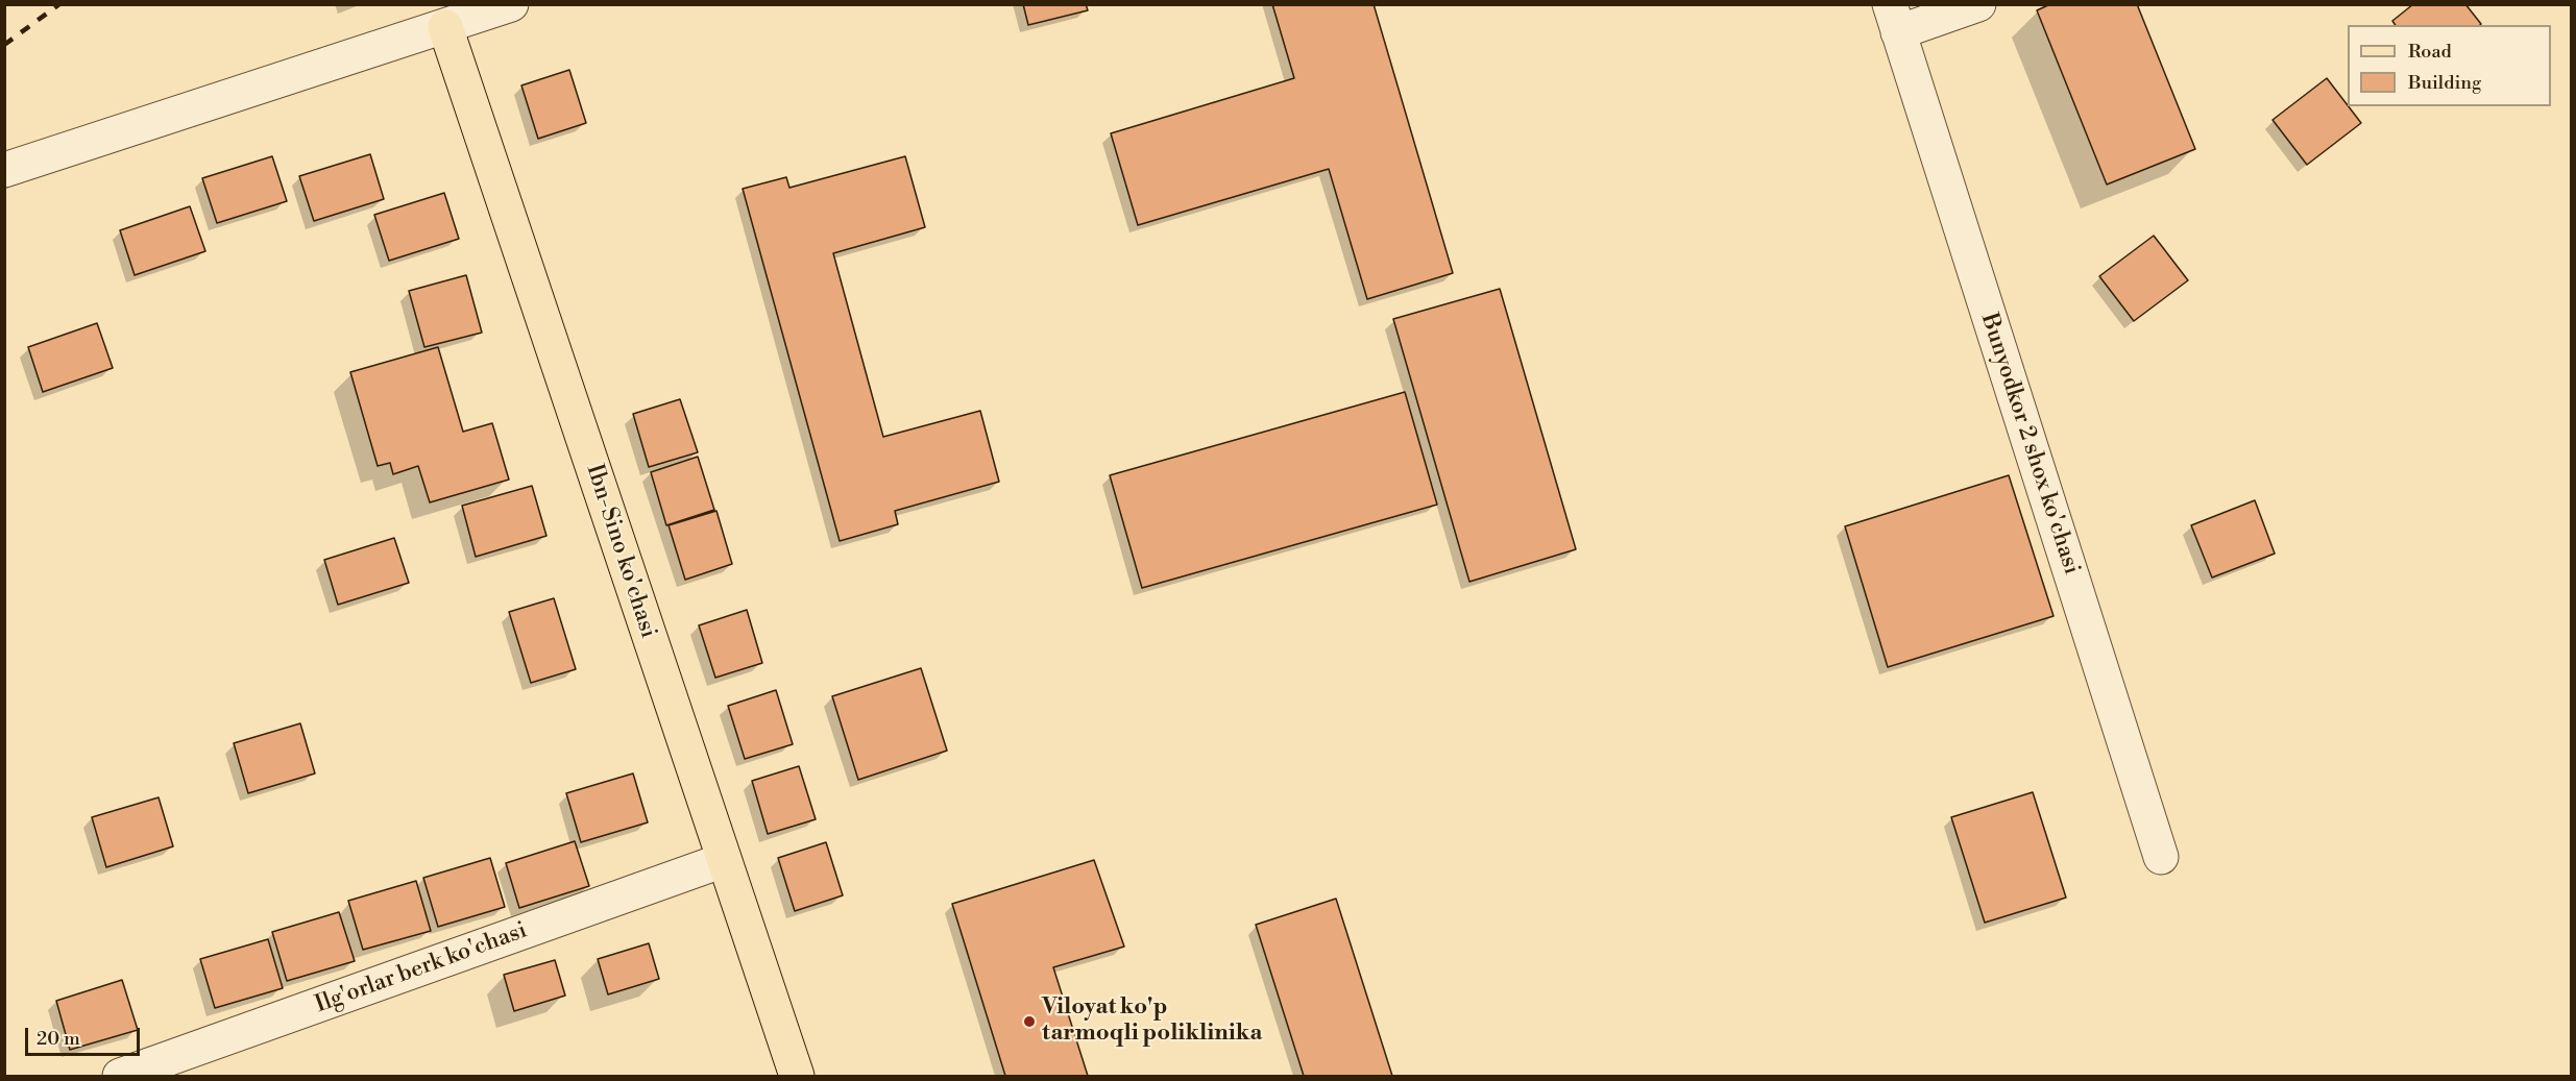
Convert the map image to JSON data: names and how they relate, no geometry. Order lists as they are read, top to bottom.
{
  "streets": {
    "main road": ["Ibn-Sino ko'chasi"],
    "street": ["Bunyodkor 2 shox ko'chasi", "Ilg'orlar berk ko'chasi"]
  },
  "crossings": [
    ["Ibn-Sino ko'chasi", "Ilg'orlar berk ko'chasi"]
  ],
  "places": ["Viloyat ko'p tarmoqli poliklinika"],
  "legend": ["Road", "Building"],
  "scale_bar": "20 m"
}
